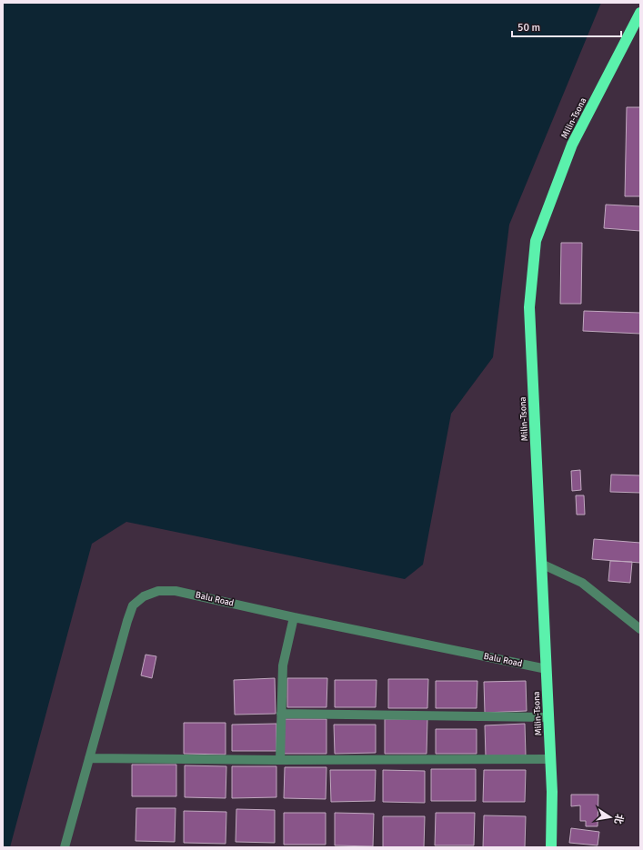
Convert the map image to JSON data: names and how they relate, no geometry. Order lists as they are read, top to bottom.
{
  "streets": {
    "highway": ["Milin-Tsona"],
    "street": ["Balu Road"]
  },
  "crossings": [
    ["Milin-Tsona", "Balu Road"]
  ],
  "scale_bar": "50 m",
  "north": "right"
}
